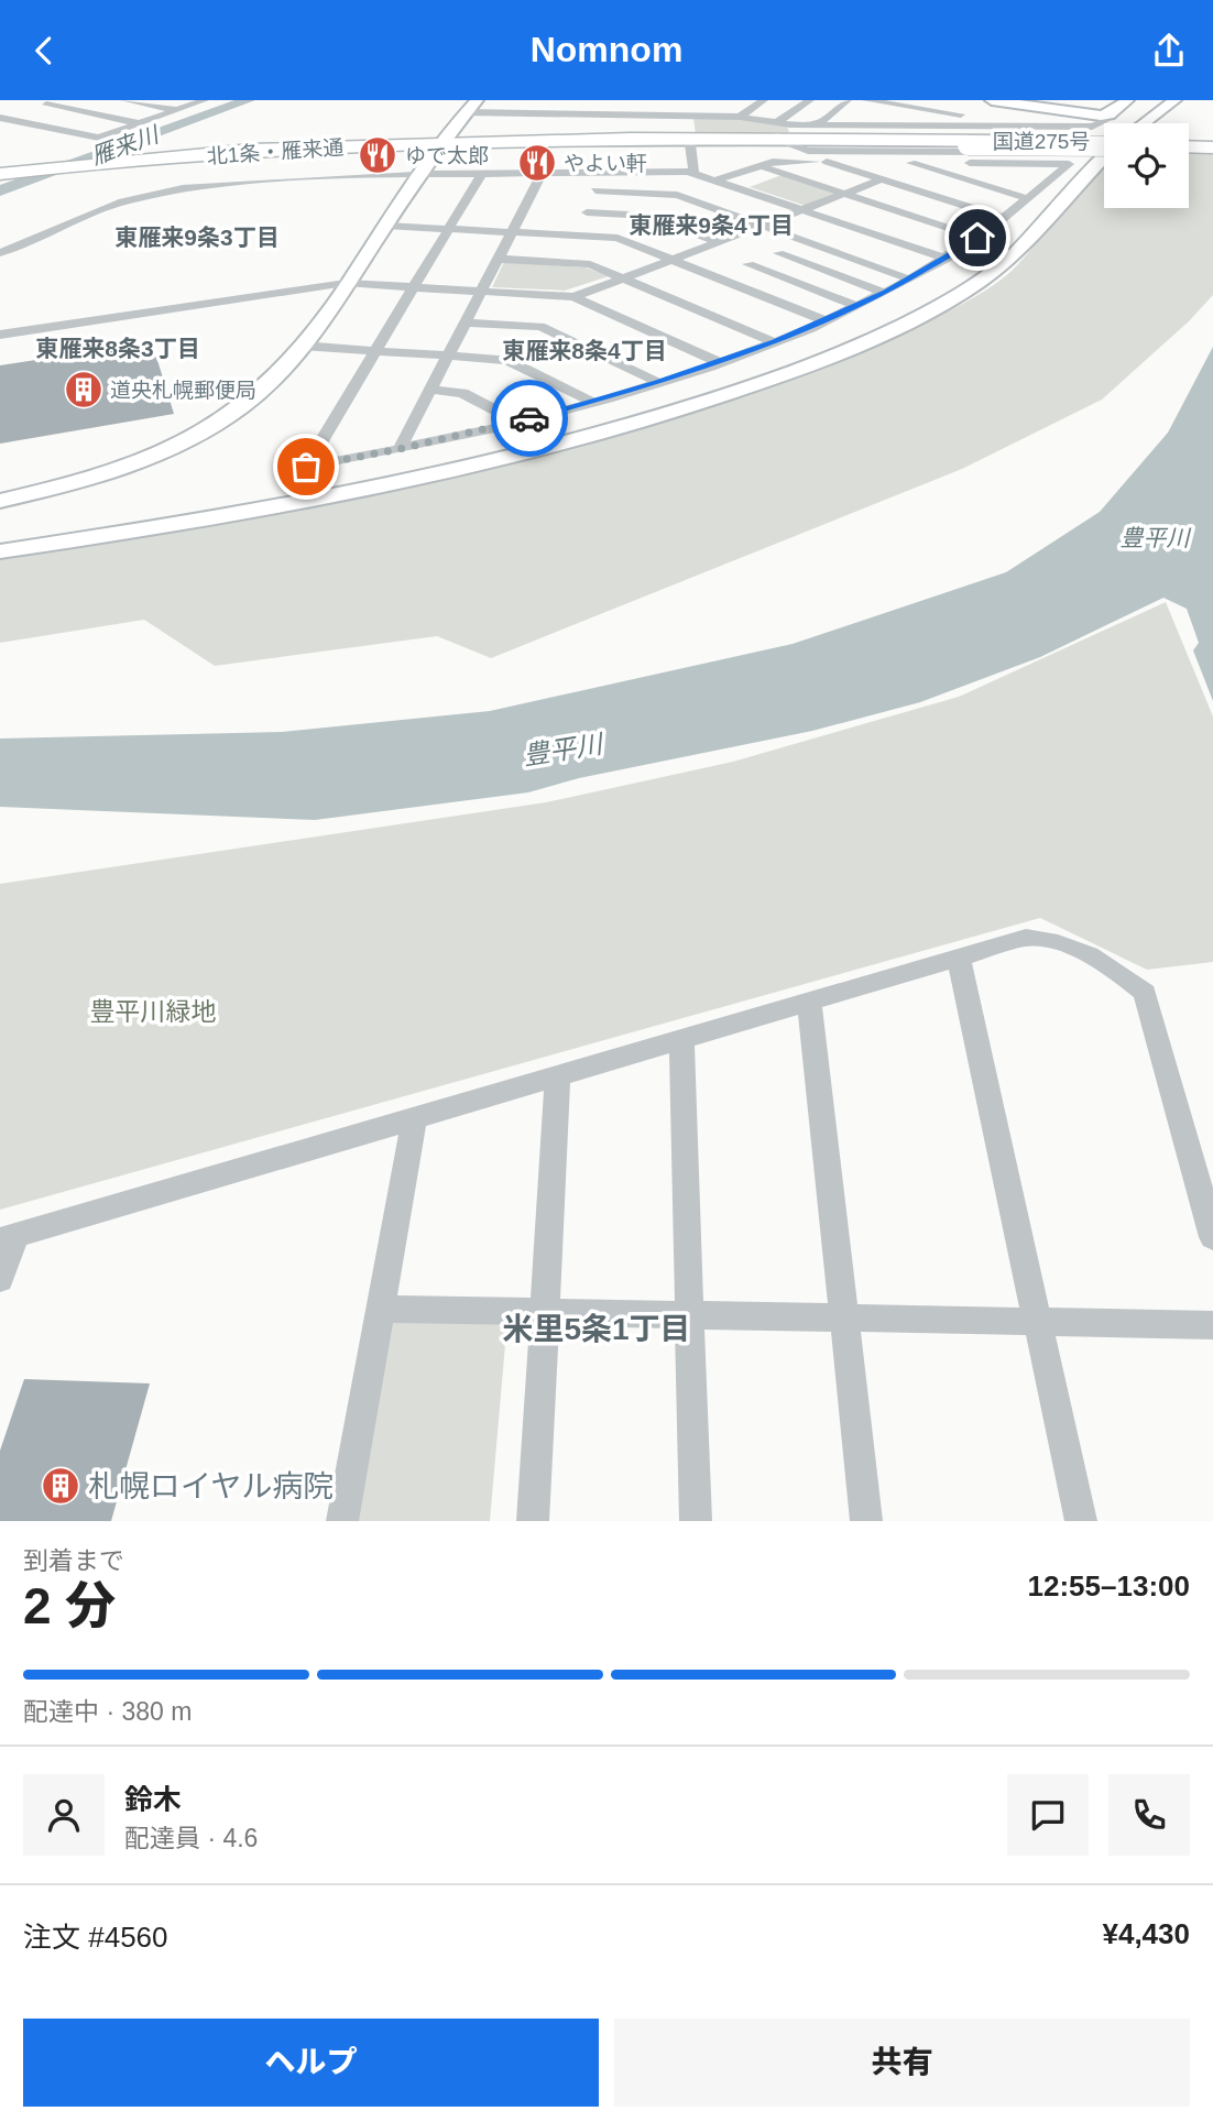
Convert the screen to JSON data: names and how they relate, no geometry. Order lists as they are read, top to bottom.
{
  "streets": {
    "highway": ["国道275号", "北1条・雁来通"]
  },
  "crossings": [
    ["国道275号", "北1条・雁来通"]
  ],
  "districts": [
    "東雁来9条4丁目",
    "東雁来9条3丁目",
    "東雁来8条3丁目",
    "東雁来8条4丁目",
    "米里5条1丁目"
  ],
  "water": ["雁来川", "豊平川"],
  "parks": ["豊平川緑地"],
  "places": {
    "restaurant": ["ゆで太郎", "やよい軒"],
    "building": ["道央札幌郵便局", "札幌ロイヤル病院"]
  },
  "page": {
    "header": "Nomnom",
    "heading": ["2 分", "到着まで", "12:55–13:00"],
    "panel": [
      "鈴木",
      "配達員 · 4.6",
      "注文 #4560",
      "¥4,430"
    ],
    "bar": "配達中 · 380 m",
    "buttons": ["ヘルプ", "共有"]
  }
}
